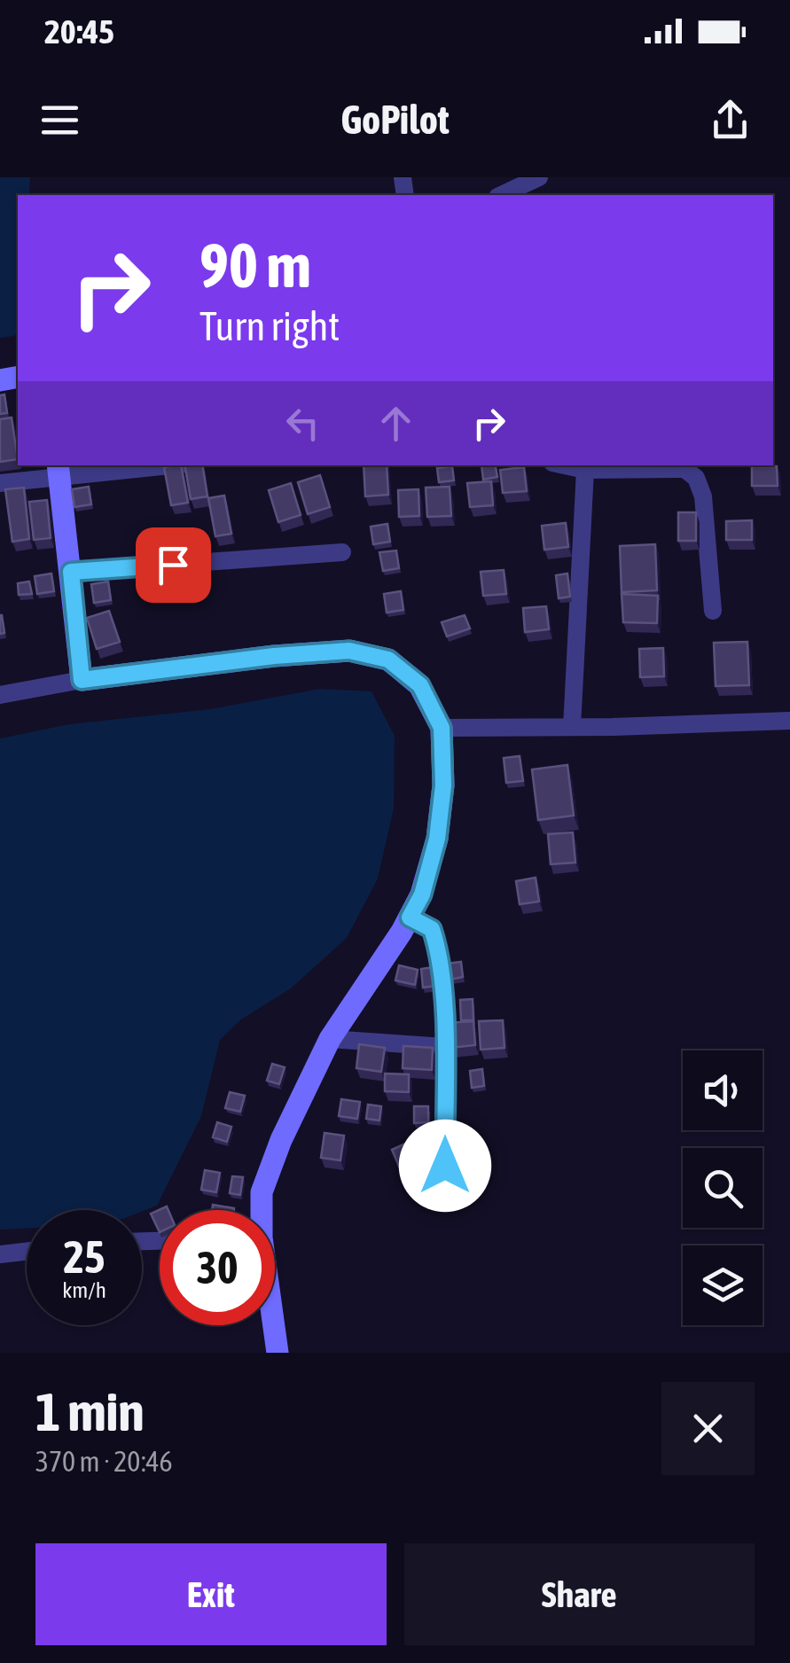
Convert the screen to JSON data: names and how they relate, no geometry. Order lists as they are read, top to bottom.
{
  "page": {
    "status": "20:45",
    "header": "GoPilot",
    "turn": ["90 m", "Turn right"],
    "speed": "25 km/h",
    "limit": "30",
    "heading": ["1 min", "370 m · 20:46"],
    "buttons": ["Exit", "Share"]
  }
}
